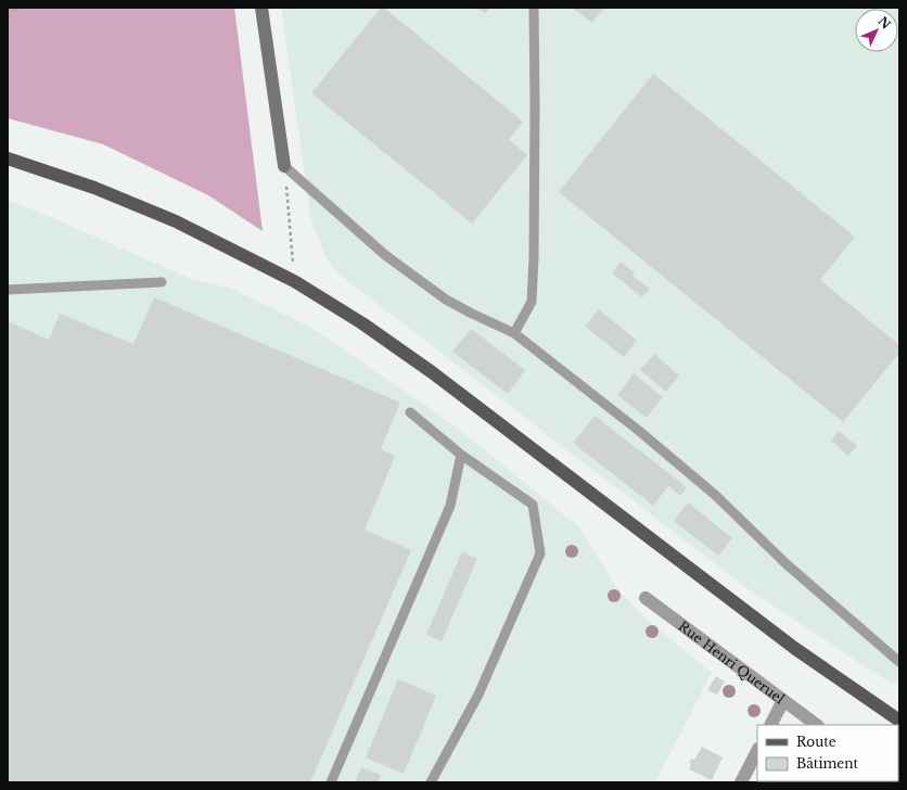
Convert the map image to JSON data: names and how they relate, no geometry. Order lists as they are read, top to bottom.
{
  "streets": {
    "street": ["Rue Henri Queruel"]
  },
  "legend": ["Route", "Bâtiment"],
  "north": "top right"
}
